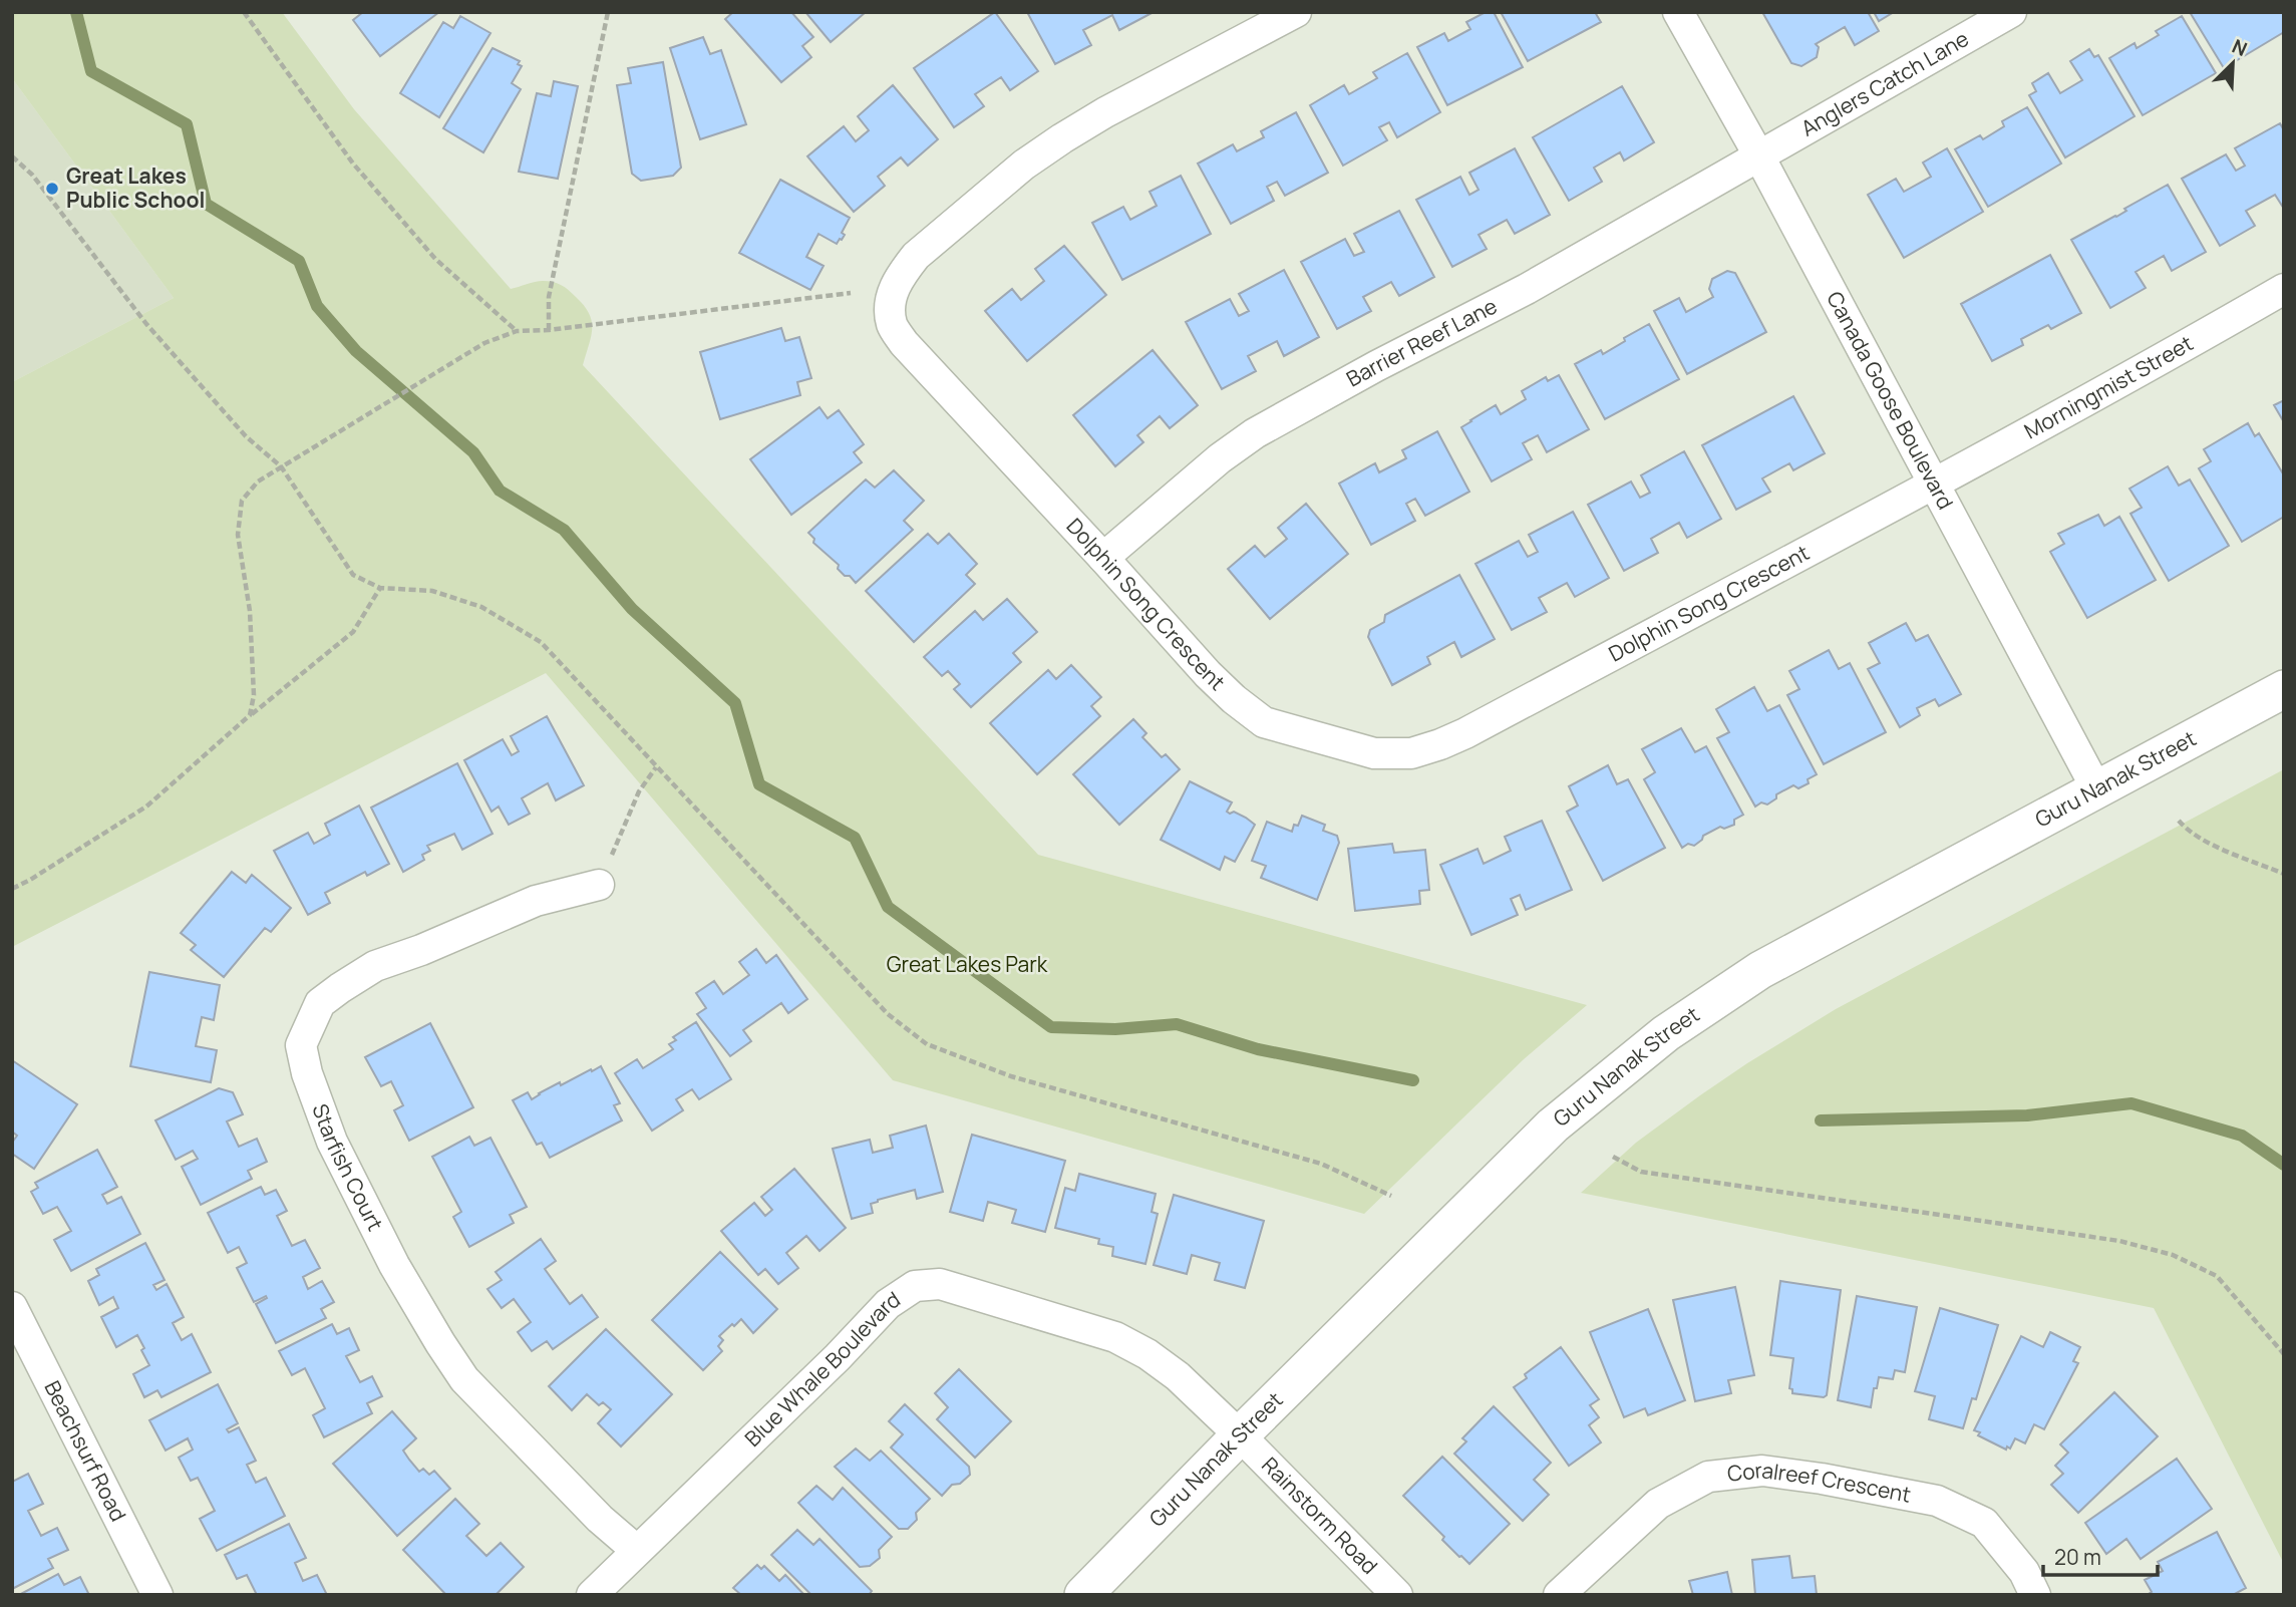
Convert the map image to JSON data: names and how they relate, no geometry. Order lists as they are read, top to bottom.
{
  "streets": {
    "street": [
      "Anglers Catch Lane",
      "Barrier Reef Lane",
      "Morningmist Street",
      "Canada Goose Boulevard",
      "Dolphin Song Crescent",
      "Guru Nanak Street",
      "Starfish Court",
      "Blue Whale Boulevard",
      "Beachsurf Road",
      "Coralreef Crescent",
      "Rainstorm Road"
    ]
  },
  "crossings": [
    ["Anglers Catch Lane", "Barrier Reef Lane"],
    ["Anglers Catch Lane", "Canada Goose Boulevard"],
    ["Barrier Reef Lane", "Canada Goose Boulevard"],
    ["Barrier Reef Lane", "Dolphin Song Crescent"],
    ["Morningmist Street", "Canada Goose Boulevard"],
    ["Morningmist Street", "Dolphin Song Crescent"],
    ["Canada Goose Boulevard", "Dolphin Song Crescent"],
    ["Canada Goose Boulevard", "Guru Nanak Street"],
    ["Guru Nanak Street", "Blue Whale Boulevard"],
    ["Guru Nanak Street", "Rainstorm Road"],
    ["Starfish Court", "Blue Whale Boulevard"],
    ["Blue Whale Boulevard", "Rainstorm Road"]
  ],
  "parks": ["Great Lakes Park"],
  "places": ["Great Lakes Public School"],
  "scale_bar": "20 m",
  "north": "top right"
}
